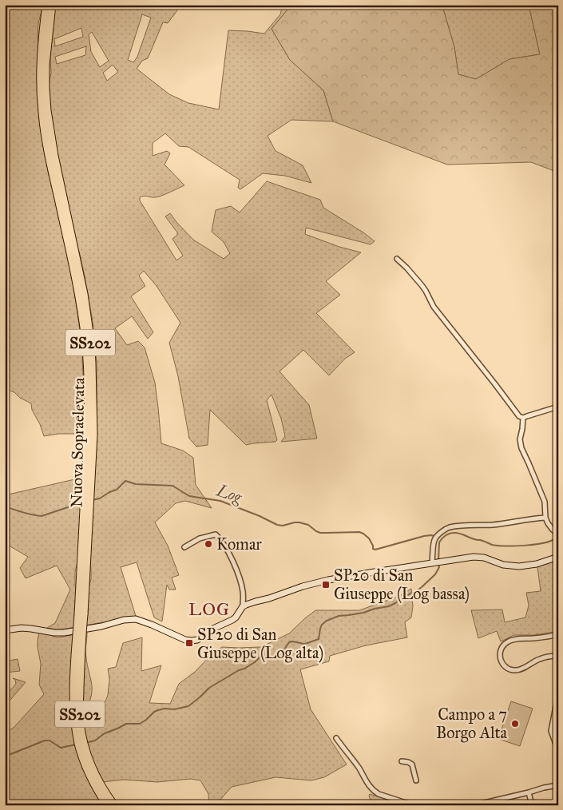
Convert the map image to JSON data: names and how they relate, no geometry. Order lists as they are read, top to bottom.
{
  "streets": {
    "highway": ["SS202", "Nuova Sopraelevata"]
  },
  "districts": ["LOG"],
  "water": ["Log"],
  "places": {
    "other": ["Komar", "Campo a 7 Borgo Alta"],
    "transit": ["SP20 di San Giuseppe (Log bassa)", "SP20 di San Giuseppe (Log alta)"]
  }
}
